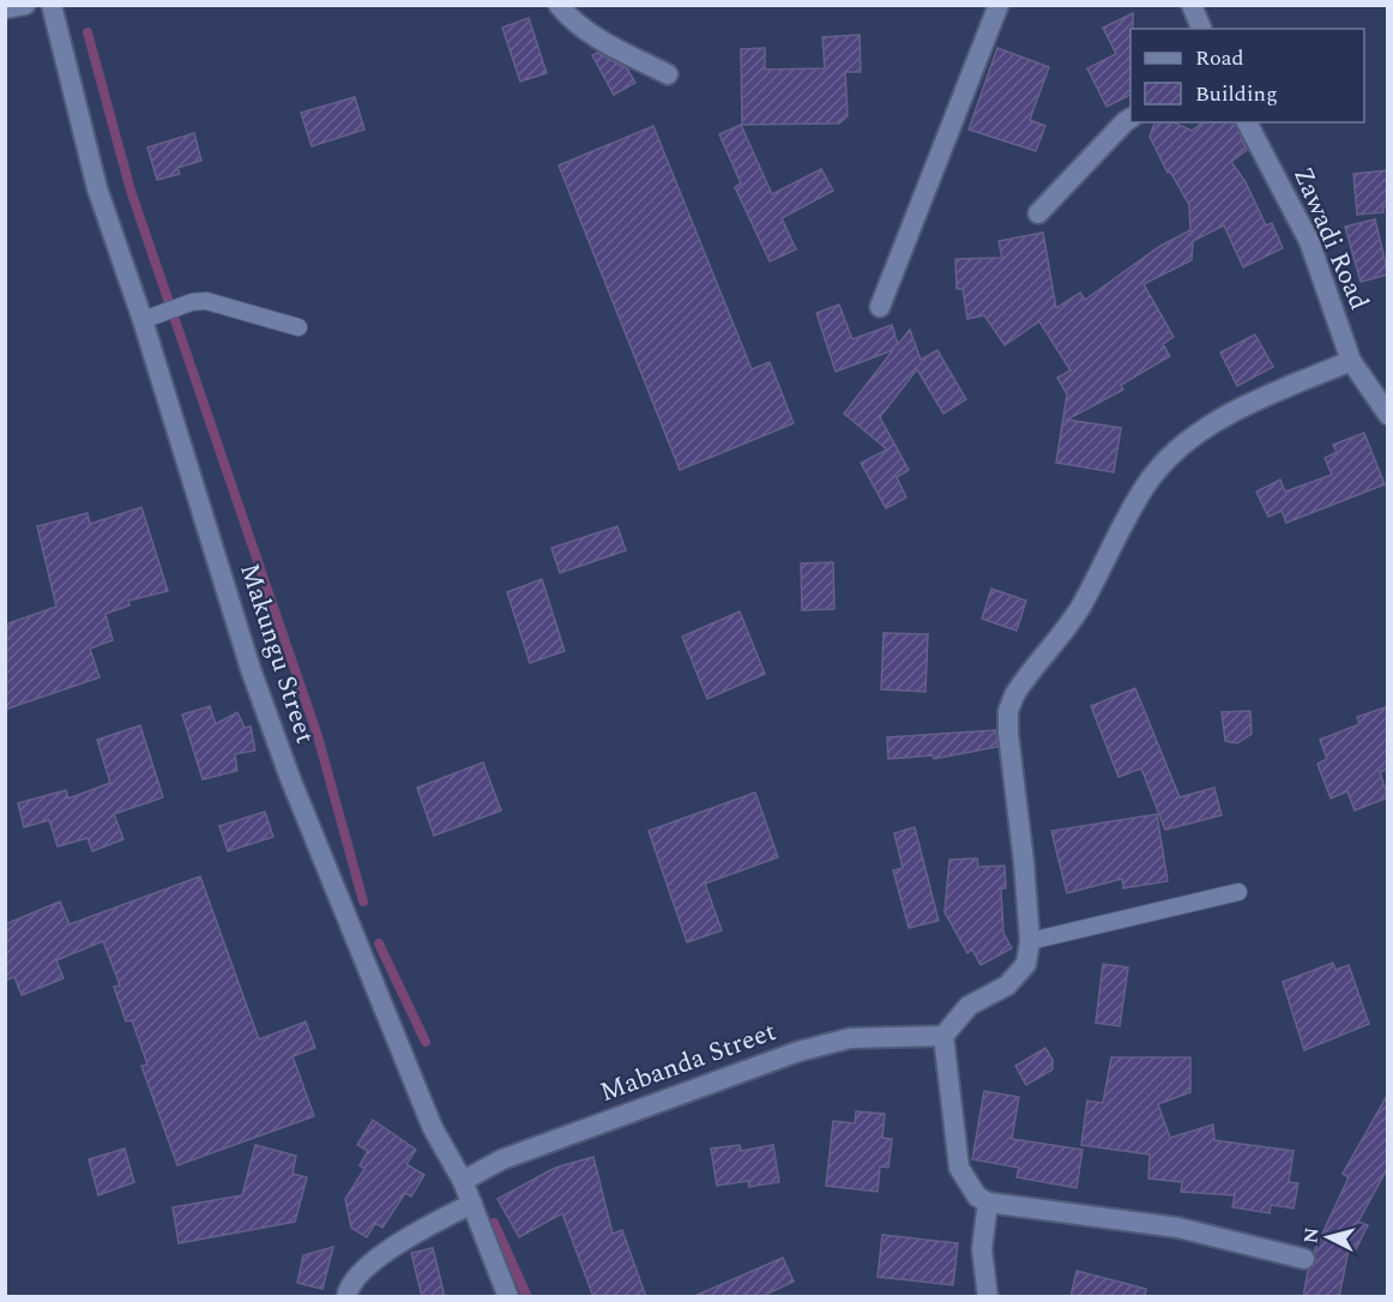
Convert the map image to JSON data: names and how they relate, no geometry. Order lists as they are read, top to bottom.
{
  "streets": {
    "street": ["Zawadi Road", "Makungu Street", "Mabanda Street"]
  },
  "crossings": [
    ["Makungu Street", "Mabanda Street"]
  ],
  "legend": ["Road", "Building"],
  "north": "left"
}
